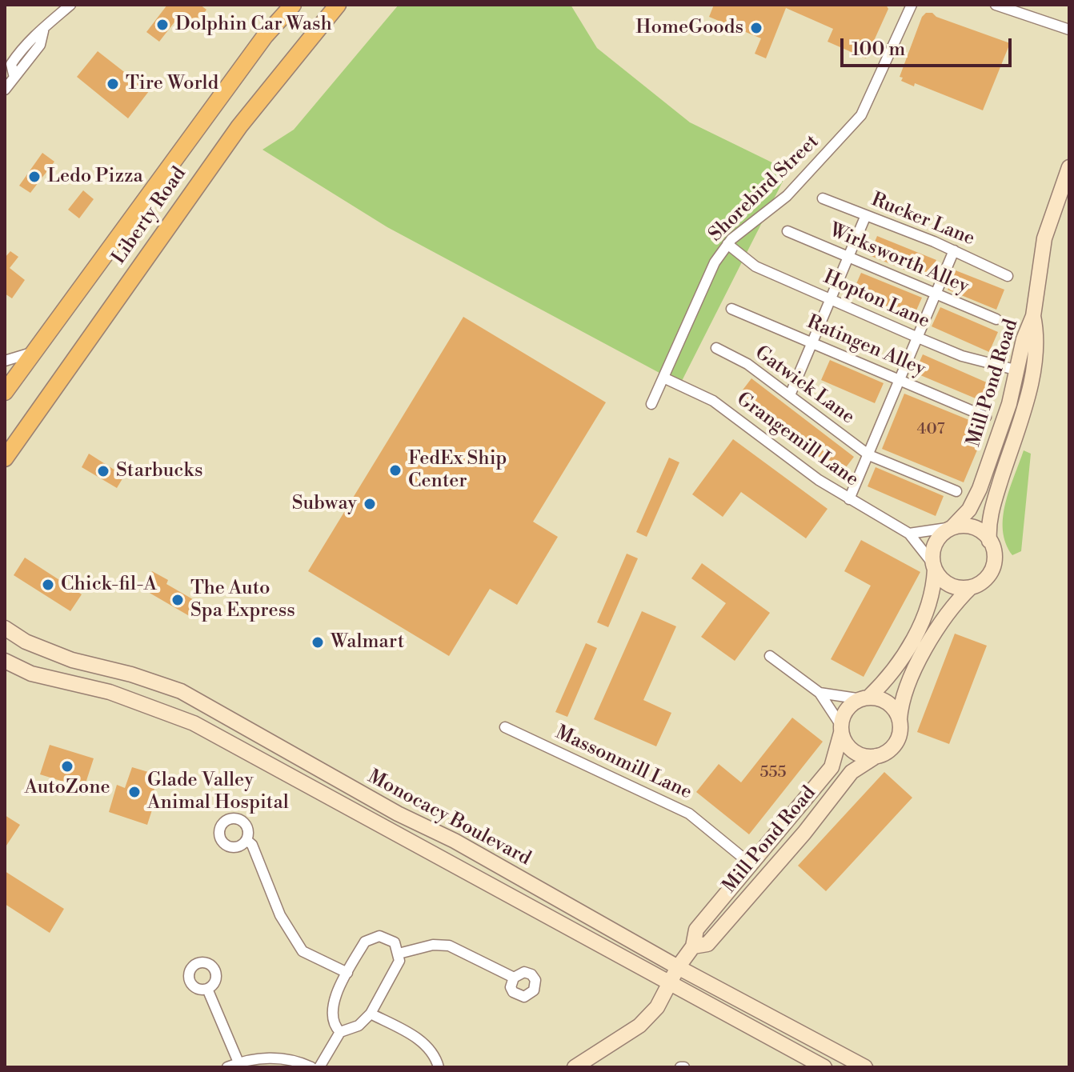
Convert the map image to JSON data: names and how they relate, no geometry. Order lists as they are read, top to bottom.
{
  "streets": {
    "main road": ["Liberty Road"],
    "street": [
      "Shorebird Street",
      "Rucker Lane",
      "Wirksworth Alley",
      "Hopton Lane",
      "Ratingen Alley",
      "Mill Pond Road",
      "Gatwick Lane",
      "Grangemill Lane",
      "Massonmill Lane",
      "Monocacy Boulevard"
    ]
  },
  "crossings": [
    ["Shorebird Street", "Hopton Lane"],
    ["Shorebird Street", "Grangemill Lane"],
    ["Hopton Lane", "Mill Pond Road"],
    ["Mill Pond Road", "Massonmill Lane"],
    ["Mill Pond Road", "Monocacy Boulevard"]
  ],
  "places": [
    "Dolphin Car Wash",
    "HomeGoods",
    "Tire World",
    "Ledo Pizza",
    "FedEx Ship Center",
    "Starbucks",
    "Subway",
    "Chick-fil-A",
    "The Auto Spa Express",
    "Walmart",
    "AutoZone",
    "Glade Valley Animal Hospital"
  ],
  "house_numbers": ["407", "555"],
  "scale_bar": "100 m"
}
